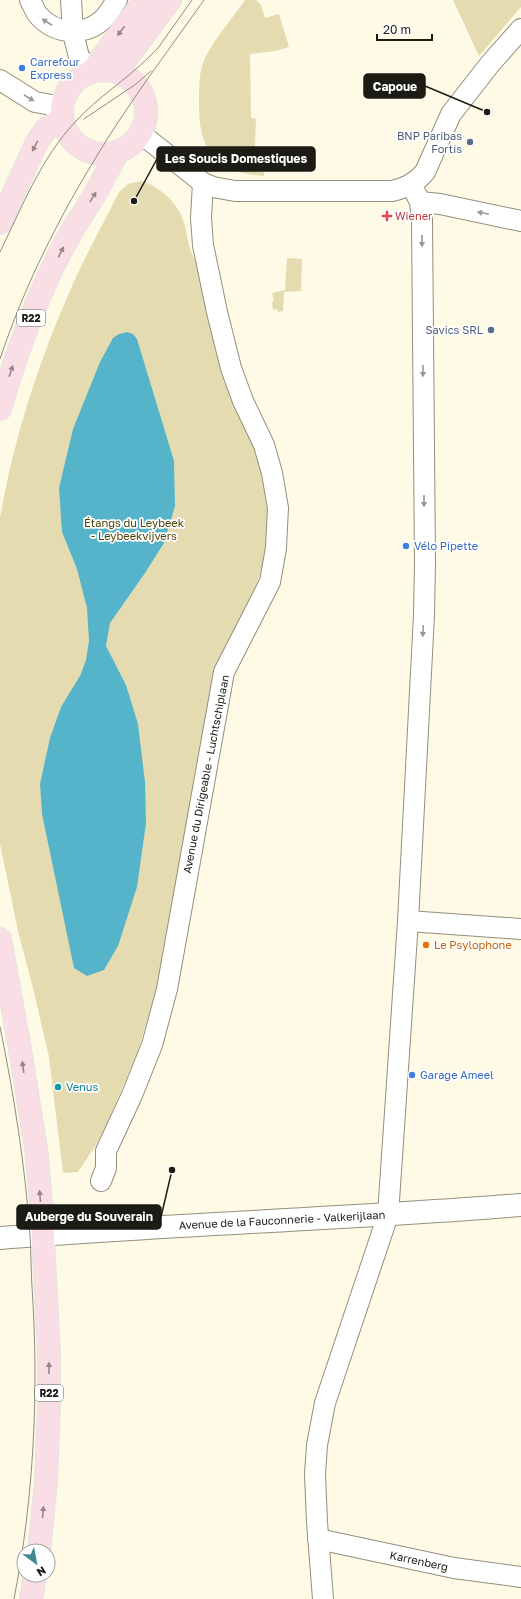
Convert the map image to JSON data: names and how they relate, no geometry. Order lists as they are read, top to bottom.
{
  "streets": {
    "main road": ["R22"],
    "street": ["Avenue du Dirigeable - Luchtschiplaan", "Avenue de la Fauconnerie - Valkerijlaan", "Karrenberg"]
  },
  "crossings": [
    ["R22", "Avenue de la Fauconnerie - Valkerijlaan"]
  ],
  "parks": ["Étangs du Leybeek - Leybeekvijvers"],
  "places": {
    "other": [
      "Carrefour Express",
      "Capoue",
      "BNP Paribas Fortis",
      "Les Soucis Domestiques",
      "Savics SRL",
      "Vélo Pipette",
      "Le Psylophone",
      "Garage Ameel",
      "Venus",
      "Auberge du Souverain"
    ],
    "health": ["Wiener"]
  },
  "scale_bar": "20 m",
  "north": "bottom right"
}
